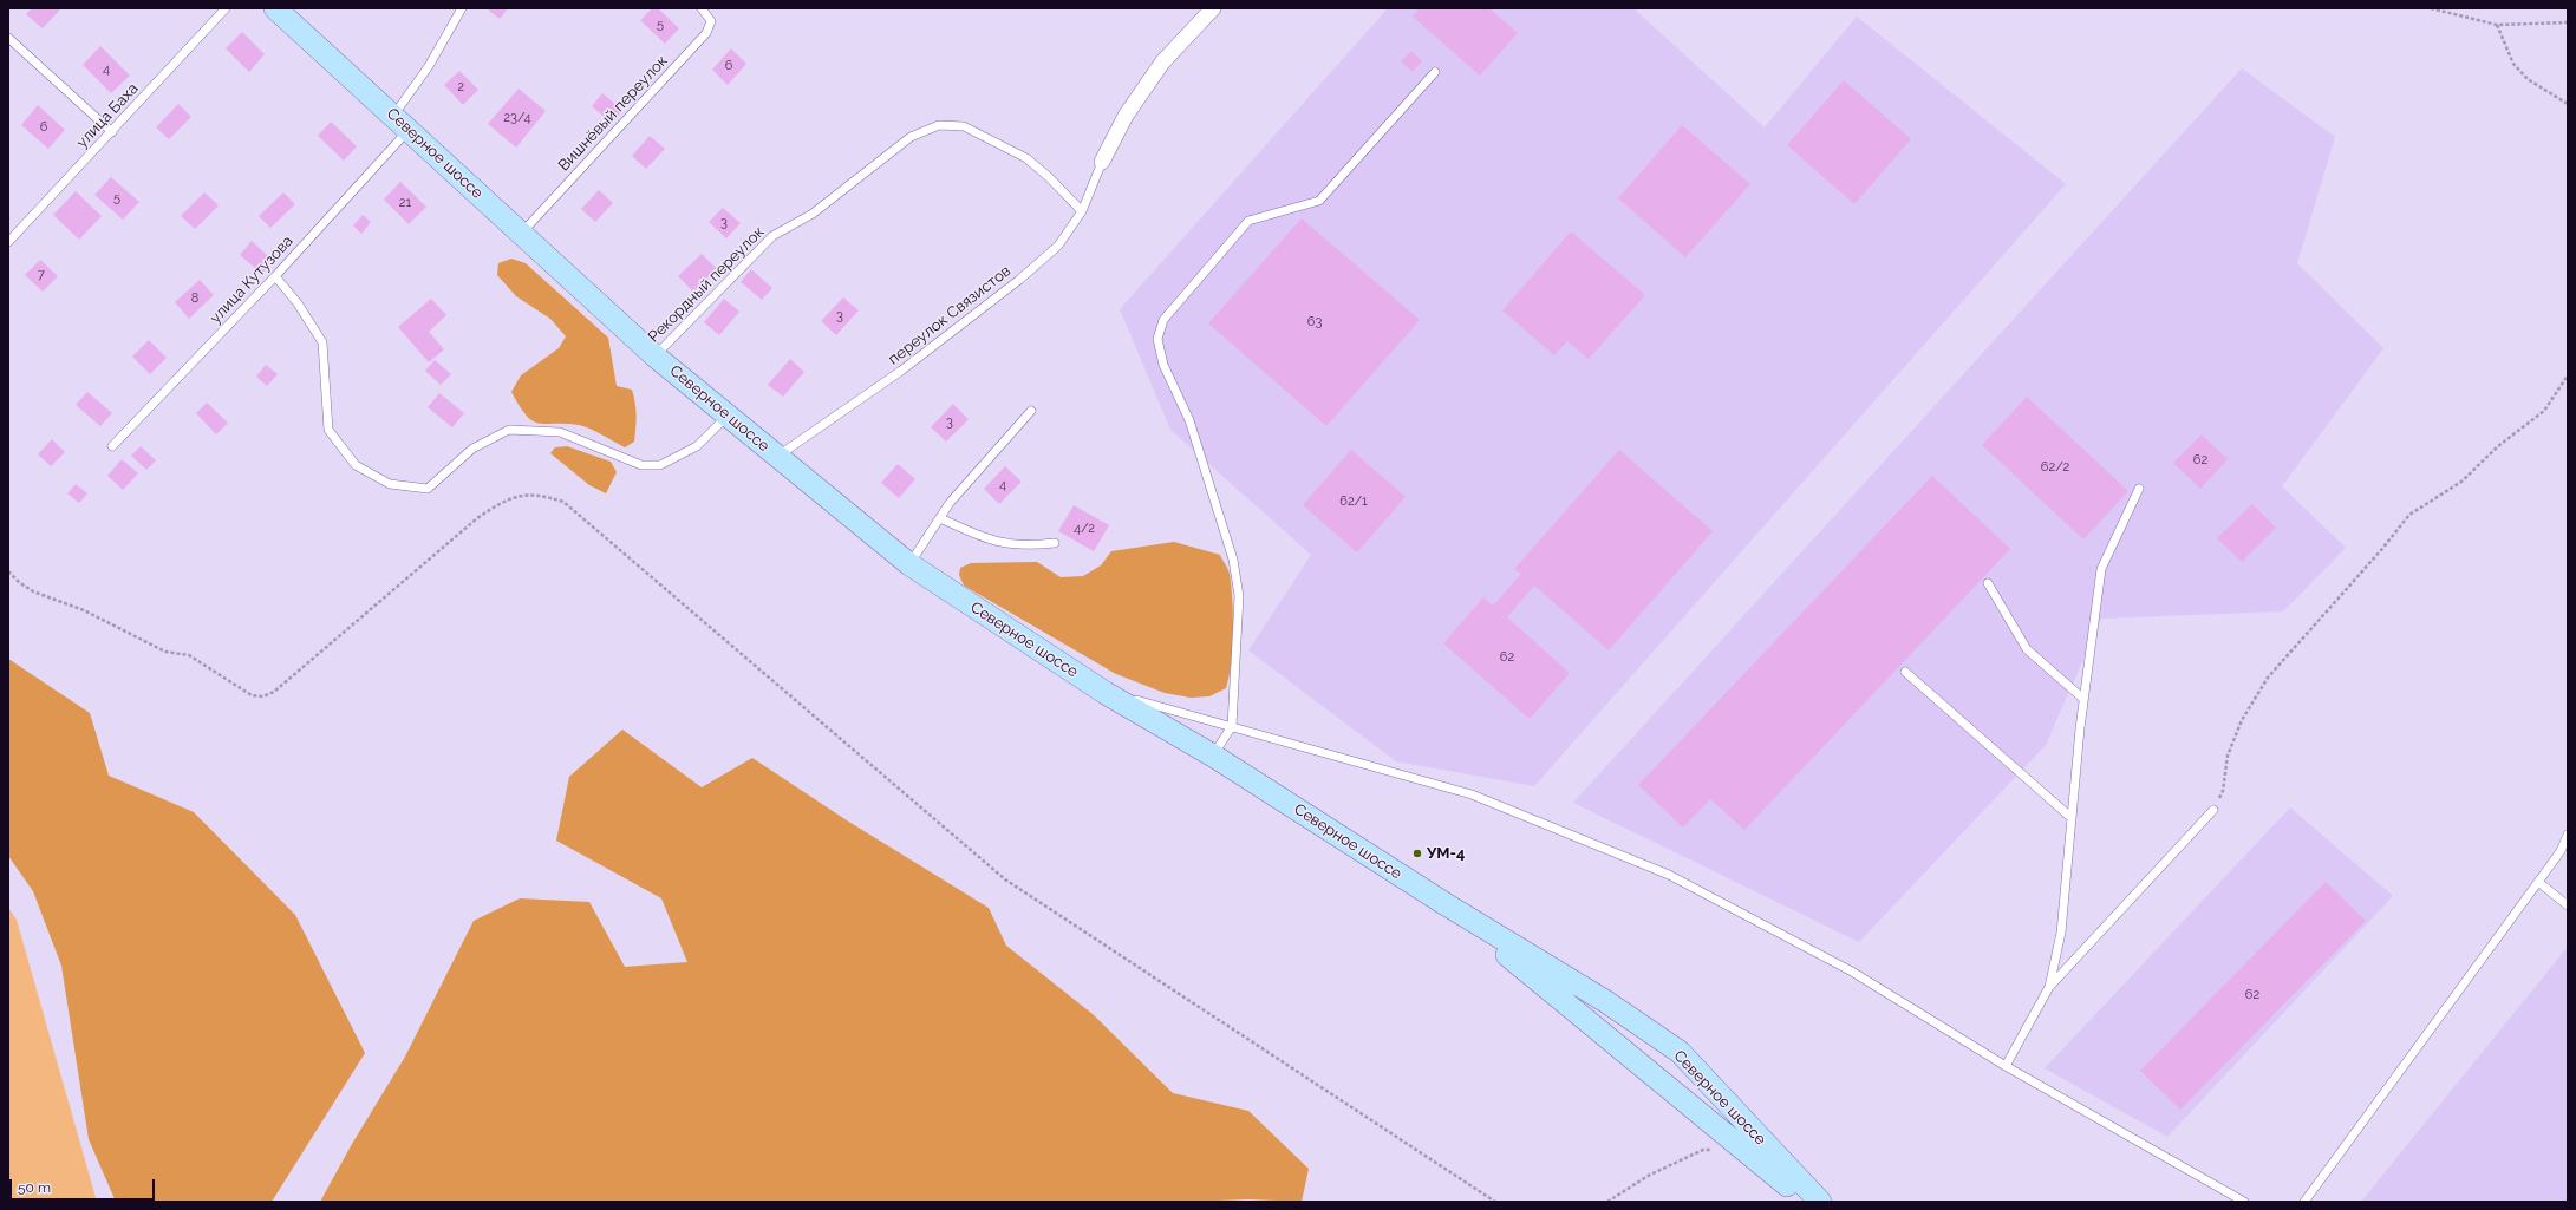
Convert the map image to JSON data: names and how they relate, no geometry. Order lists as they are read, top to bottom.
{
  "streets": {
    "main road": ["Северное шоссе"],
    "lane": [
      "Вишнёвый переулок",
      "улица Баха",
      "улица Кутузова",
      "Рекордный переулок",
      "переулок Связистов"
    ]
  },
  "crossings": [
    ["Вишнёвый переулок", "Северное шоссе"],
    ["Северное шоссе", "улица Кутузова"],
    ["Северное шоссе", "Рекордный переулок"],
    ["Северное шоссе", "переулок Связистов"],
    ["Рекордный переулок", "переулок Связистов"]
  ],
  "places": ["УМ-4"],
  "house_numbers": [
    "5",
    "6",
    "4",
    "2",
    "23/4",
    "6",
    "5",
    "21",
    "3",
    "7",
    "8",
    "3",
    "63",
    "3",
    "62",
    "62/2",
    "4",
    "62/1",
    "4/2",
    "62",
    "62"
  ],
  "scale_bar": "50 m"
}
